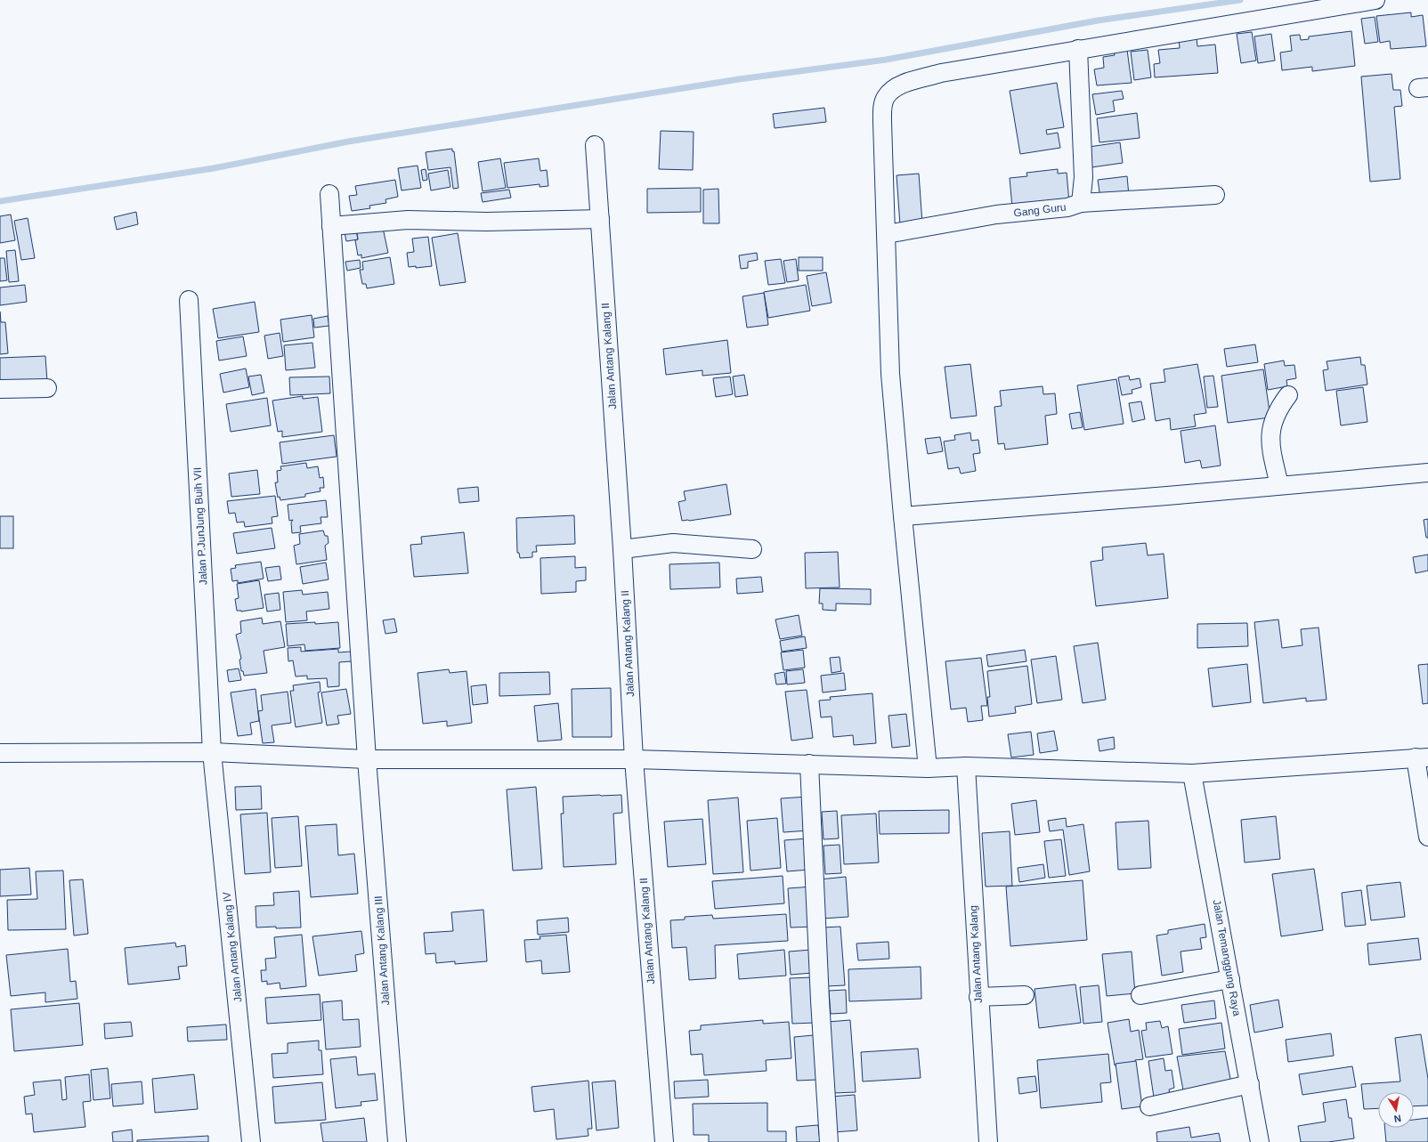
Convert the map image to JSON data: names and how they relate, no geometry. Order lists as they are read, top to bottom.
{
  "streets": {
    "street": [
      "Gang Guru",
      "Jalan Antang Kalang II",
      "Jalan P.JunJung Buih VII",
      "Jalan Antang Kalang IV",
      "Jalan Antang Kalang III",
      "Jalan Antang Kalang",
      "Jalan Temanggung Raya"
    ]
  },
  "crossings": [
    ["Jalan P.JunJung Buih VII", "Jalan Antang Kalang IV"]
  ],
  "north": "bottom"
}
